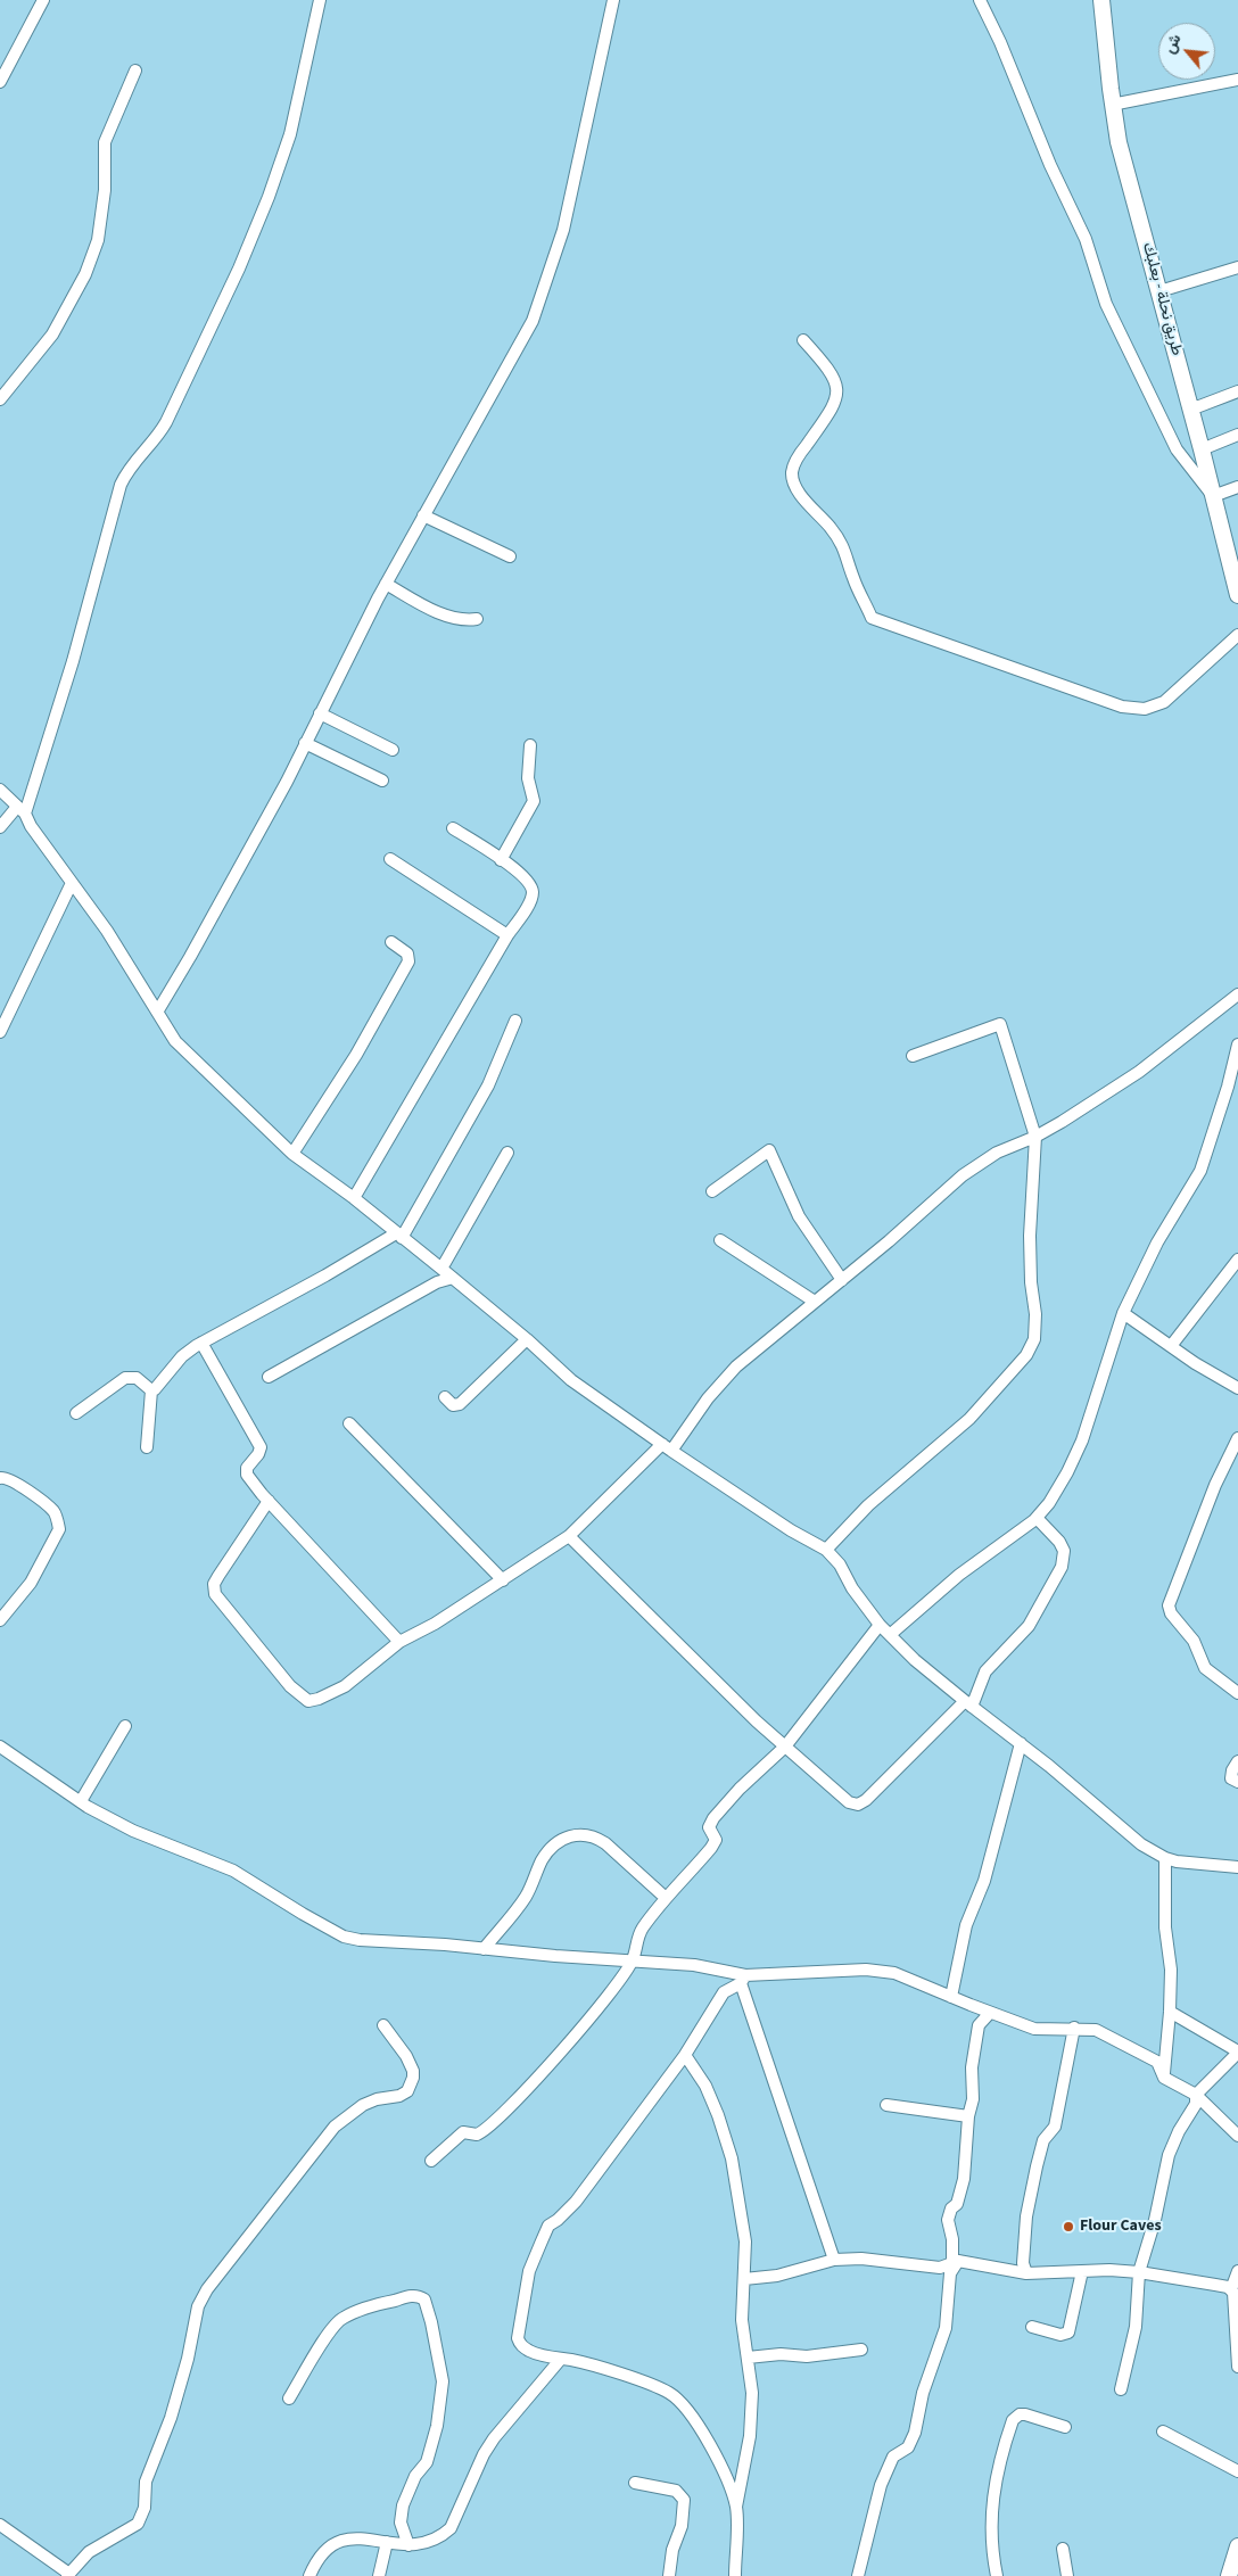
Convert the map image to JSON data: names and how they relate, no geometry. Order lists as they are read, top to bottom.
{
  "streets": {
    "street": ["طريق نحلة - بعلبك"]
  },
  "places": ["Flour Caves"],
  "north": "top left"
}
